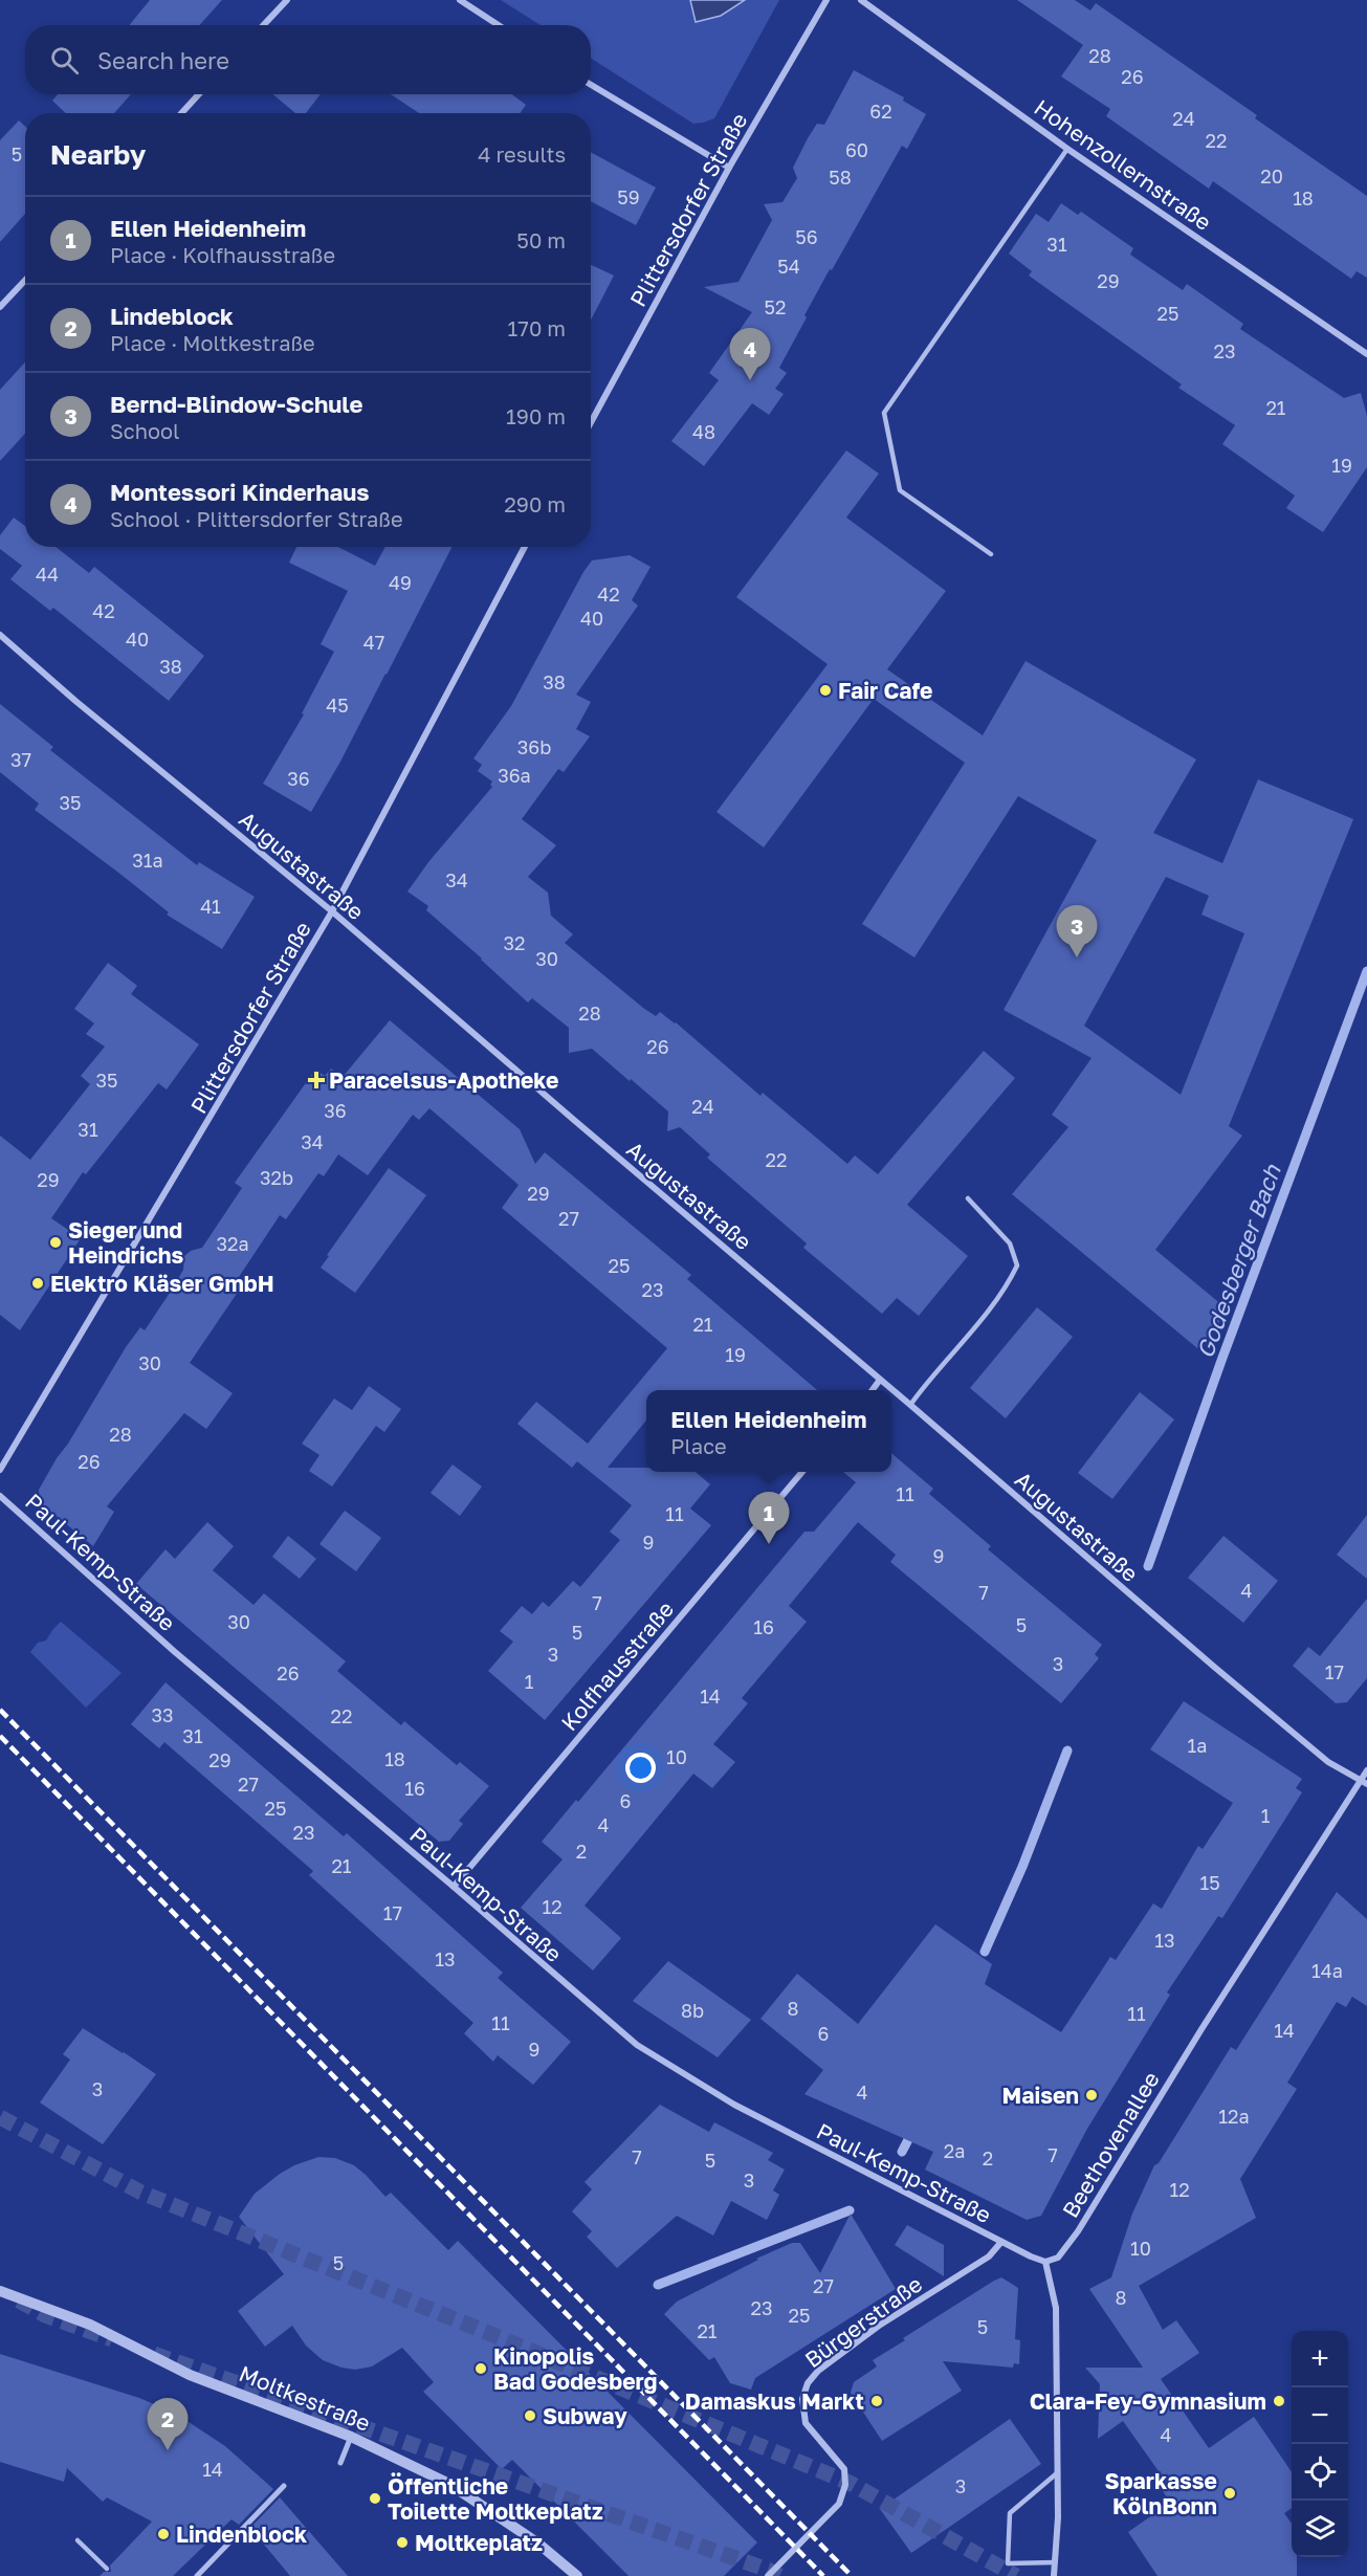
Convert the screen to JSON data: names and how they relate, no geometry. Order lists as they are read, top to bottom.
{
  "streets": {
    "street": [
      "Hohenzollernstraße",
      "Plittersdorfer Straße",
      "Augustastraße",
      "Paul-Kemp-Straße",
      "Kolfhausstraße",
      "Beethovenallee",
      "Bürgerstraße",
      "Moltkestraße"
    ]
  },
  "crossings": [
    ["Plittersdorfer Straße", "Augustastraße"],
    ["Augustastraße", "Beethovenallee"],
    ["Paul-Kemp-Straße", "Kolfhausstraße"],
    ["Paul-Kemp-Straße", "Bürgerstraße"]
  ],
  "water": ["Godesberger Bach"],
  "places": {
    "other": [
      "Fair Cafe",
      "Sieger und Heindrichs",
      "Elektro Kläser GmbH",
      "Maisen",
      "Kinopolis Bad Godesberg",
      "Damaskus Markt",
      "Clara-Fey-Gymnasium",
      "Subway",
      "Sparkasse KölnBonn",
      "Öffentliche Toilette Moltkeplatz",
      "Lindenblock",
      "Moltkeplatz"
    ],
    "health": ["Paracelsus-Apotheke"]
  },
  "house_numbers": [
    "28",
    "26",
    "62",
    "24",
    "22",
    "60",
    "5",
    "20",
    "58",
    "59",
    "18",
    "56",
    "31",
    "54",
    "29",
    "52",
    "25",
    "23",
    "21",
    "48",
    "19",
    "44",
    "49",
    "42",
    "42",
    "40",
    "40",
    "47",
    "38",
    "38",
    "45",
    "36b",
    "37",
    "36a",
    "36",
    "35",
    "31a",
    "34",
    "41",
    "32",
    "30",
    "28",
    "26",
    "35",
    "24",
    "36",
    "31",
    "34",
    "22",
    "32b",
    "29",
    "29",
    "27",
    "32a",
    "25",
    "23",
    "21",
    "19",
    "30",
    "28",
    "26",
    "11",
    "11",
    "9",
    "9",
    "4",
    "7",
    "7",
    "30",
    "5",
    "16",
    "5",
    "3",
    "3",
    "17",
    "26",
    "1",
    "14",
    "33",
    "22",
    "31",
    "1a",
    "10",
    "18",
    "29",
    "27",
    "16",
    "6",
    "25",
    "1",
    "4",
    "23",
    "2",
    "21",
    "15",
    "12",
    "17",
    "13",
    "13",
    "14a",
    "8",
    "8b",
    "11",
    "11",
    "14",
    "6",
    "9",
    "3",
    "4",
    "12a",
    "2a",
    "7",
    "7",
    "2",
    "5",
    "3",
    "12",
    "10",
    "5",
    "27",
    "8",
    "23",
    "25",
    "5",
    "21",
    "4",
    "14",
    "3"
  ],
  "page": {
    "search": "Search here",
    "heading": ["Nearby", "4 results"],
    "list": [
      {
        "mark": "1",
        "name": "Ellen Heidenheim",
        "note": "Place · Kolfhausstraße",
        "value": "50 m"
      },
      {
        "mark": "2",
        "name": "Lindeblock",
        "note": "Place · Moltkestraße",
        "value": "170 m"
      },
      {
        "mark": "3",
        "name": "Bernd-Blindow-Schule",
        "note": "School",
        "value": "190 m"
      },
      {
        "mark": "4",
        "name": "Montessori Kinderhaus",
        "note": "School · Plittersdorfer Straße",
        "value": "290 m"
      }
    ],
    "pins": [
      "4",
      "3",
      "1",
      "2"
    ],
    "popup": ["Ellen Heidenheim", "Place"],
    "map_buttons": ["+", "−"]
  }
}
